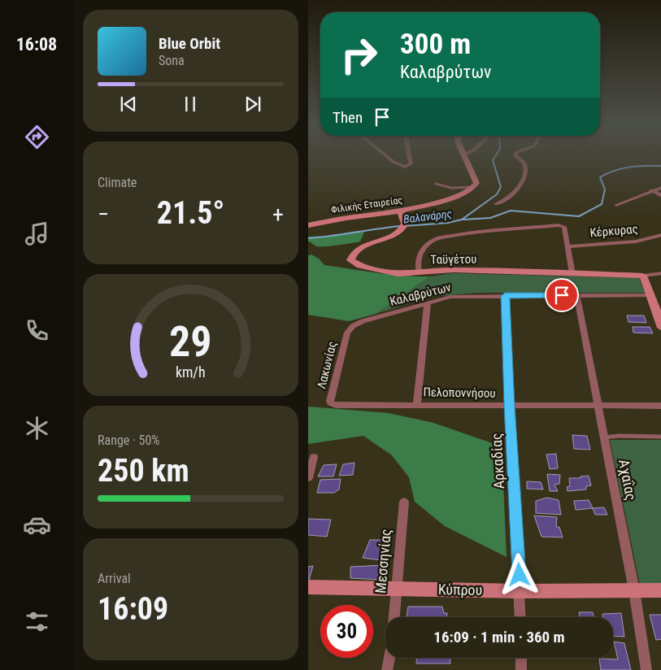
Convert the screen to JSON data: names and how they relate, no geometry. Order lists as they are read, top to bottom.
{
  "streets": {
    "street": [
      "Φιλικής Εταιρείας",
      "Κέρκυρας",
      "Ταϋγέτου",
      "Καλαβρύτων",
      "Λακωνίας",
      "Πελοποννήσου",
      "Αρκαδίας",
      "Αχαΐας",
      "Μεσσηνίας",
      "Κύπρου"
    ]
  },
  "crossings": [
    ["Φιλικής Εταιρείας", "Ταϋγέτου"],
    ["Καλαβρύτων", "Λακωνίας"],
    ["Καλαβρύτων", "Αρκαδίας"],
    ["Καλαβρύτων", "Αχαΐας"],
    ["Λακωνίας", "Πελοποννήσου"],
    ["Πελοποννήσου", "Αρκαδίας"],
    ["Πελοποννήσου", "Αχαΐας"],
    ["Αρκαδίας", "Κύπρου"],
    ["Αχαΐας", "Κύπρου"],
    ["Μεσσηνίας", "Κύπρου"]
  ],
  "water": ["Βαλανάρης"],
  "page": {
    "tabs": "16:08",
    "turn": ["300 m", "Καλαβρύτων"],
    "song": ["Blue Orbit", "Sona"],
    "then": "Then",
    "tile": [
      "Climate",
      ["Range · 50%", "250 km"],
      ["Arrival", "16:09"]
    ],
    "heat": ["−", "21.5°", "+"],
    "limit": "30",
    "trip": "16:09 · 1 min · 360 m",
    "gauge": ["29", "km/h"]
  }
}
